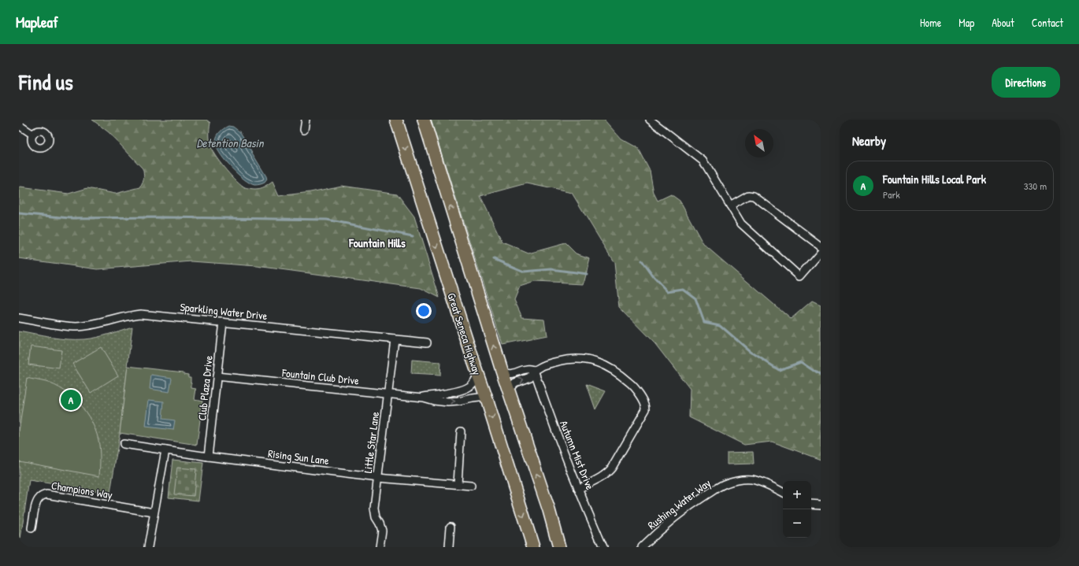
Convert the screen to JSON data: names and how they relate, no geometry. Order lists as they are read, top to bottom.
{
  "streets": {
    "main road": ["Great Seneca Highway"],
    "street": [
      "Sparkling Water Drive",
      "Fountain Club Drive",
      "Club Plaza Drive",
      "Little Star Lane",
      "Autumn Mist Drive",
      "Rising Sun Lane",
      "Champions Way",
      "Rushing Water Way"
    ]
  },
  "crossings": [
    ["Sparkling Water Drive", "Club Plaza Drive"],
    ["Sparkling Water Drive", "Little Star Lane"],
    ["Great Seneca Highway", "Fountain Club Drive"],
    ["Fountain Club Drive", "Club Plaza Drive"],
    ["Fountain Club Drive", "Little Star Lane"],
    ["Club Plaza Drive", "Rising Sun Lane"],
    ["Little Star Lane", "Rising Sun Lane"]
  ],
  "districts": ["Fountain Hills"],
  "water": ["Detention Basin"],
  "north": "top left",
  "page": {
    "header": "Mapleaf",
    "nav": [
      "Home",
      "Map",
      "About",
      "Contact"
    ],
    "title": "Find us",
    "buttons": "Directions",
    "heading": "Nearby",
    "list": [
      {
        "mark": "A",
        "name": "Fountain Hills Local Park",
        "note": "Park",
        "value": "330 m"
      }
    ],
    "pins": "A",
    "map_buttons": ["+", "−"]
  }
}
